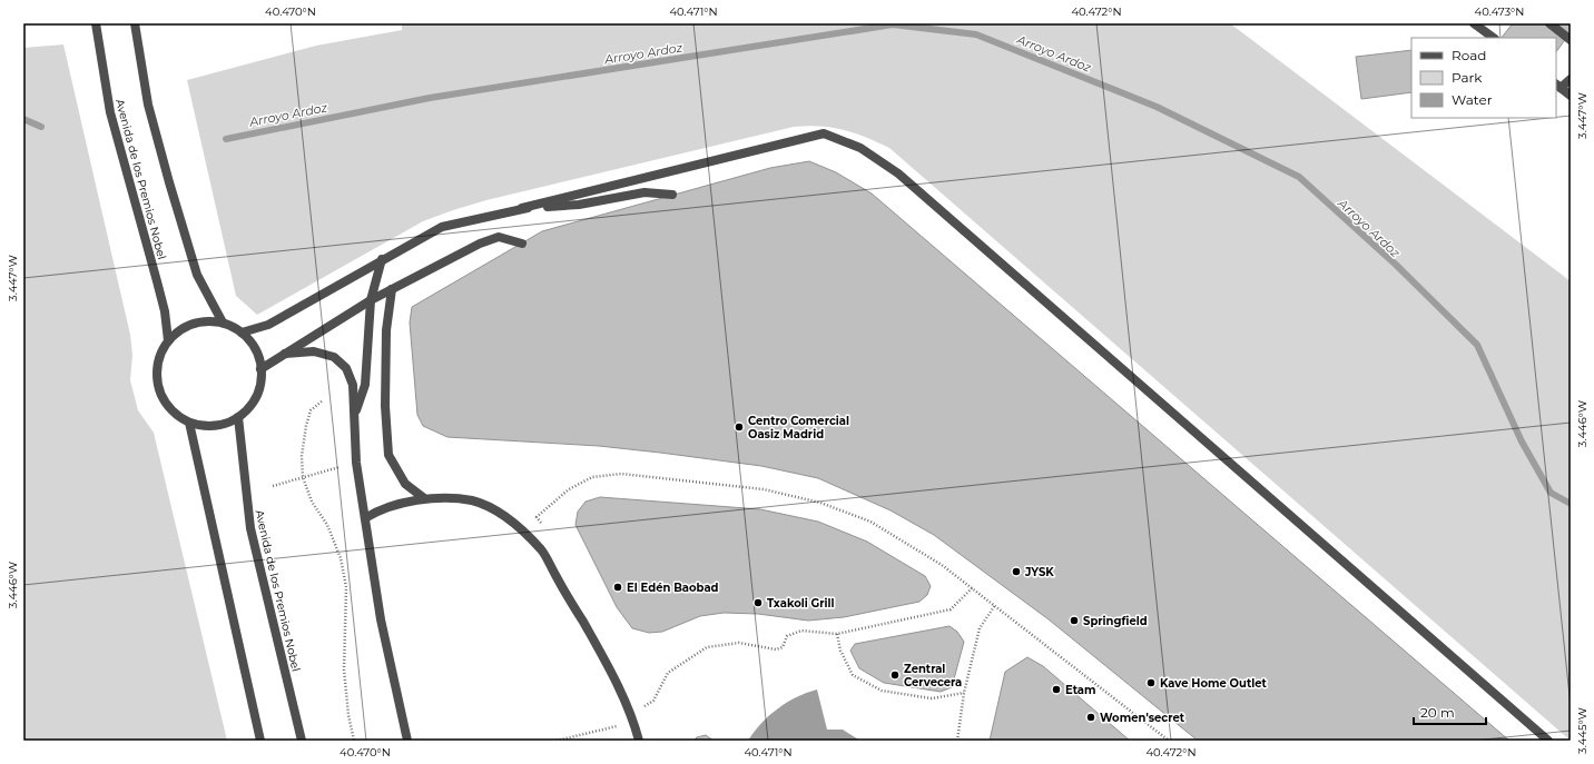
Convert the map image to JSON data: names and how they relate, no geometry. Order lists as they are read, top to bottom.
{
  "streets": {
    "street": ["Avenida de los Premios Nobel"]
  },
  "water": ["Arroyo Ardoz"],
  "places": [
    "Centro Comercial Oasiz Madrid",
    "JYSK",
    "El Edén Baobad",
    "Txakoli Grill",
    "Springfield",
    "Zentral Cervecera",
    "Kave Home Outlet",
    "Etam",
    "Women'secret"
  ],
  "legend": ["Road", "Park", "Water"],
  "scale_bar": "20 m",
  "coordinates": [
    "40.470°N",
    "40.471°N",
    "40.472°N",
    "40.473°N",
    "3.447°W",
    "3.446°W",
    "3.445°W"
  ]
}
